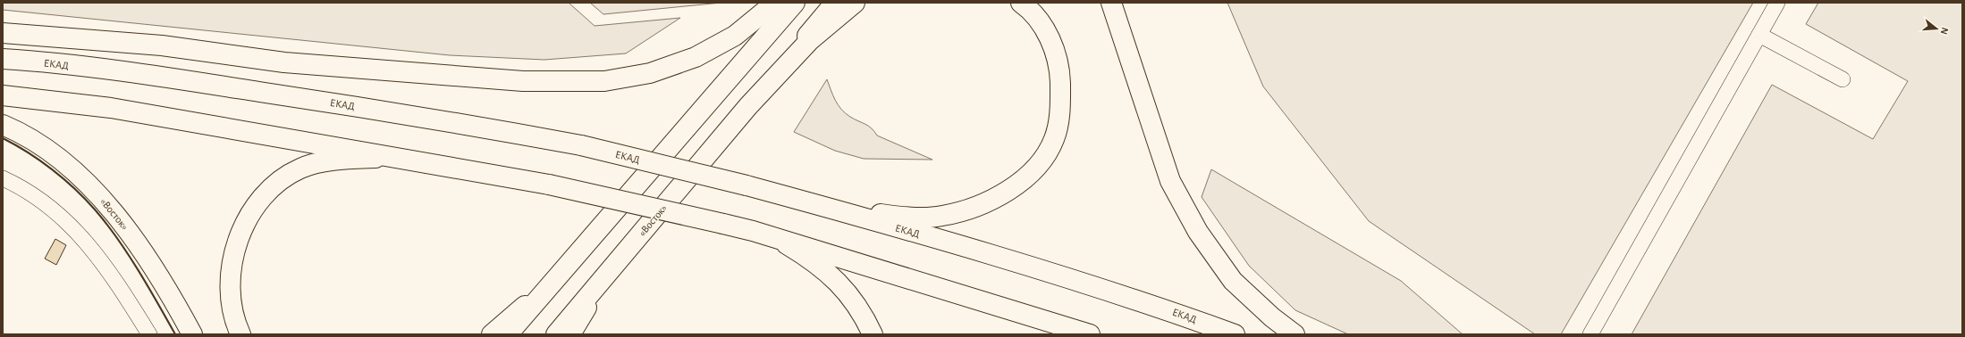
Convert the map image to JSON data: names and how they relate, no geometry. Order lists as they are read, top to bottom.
{
  "streets": {
    "main road": ["ЕКАД", "«Восток»"]
  },
  "north": "right"
}
